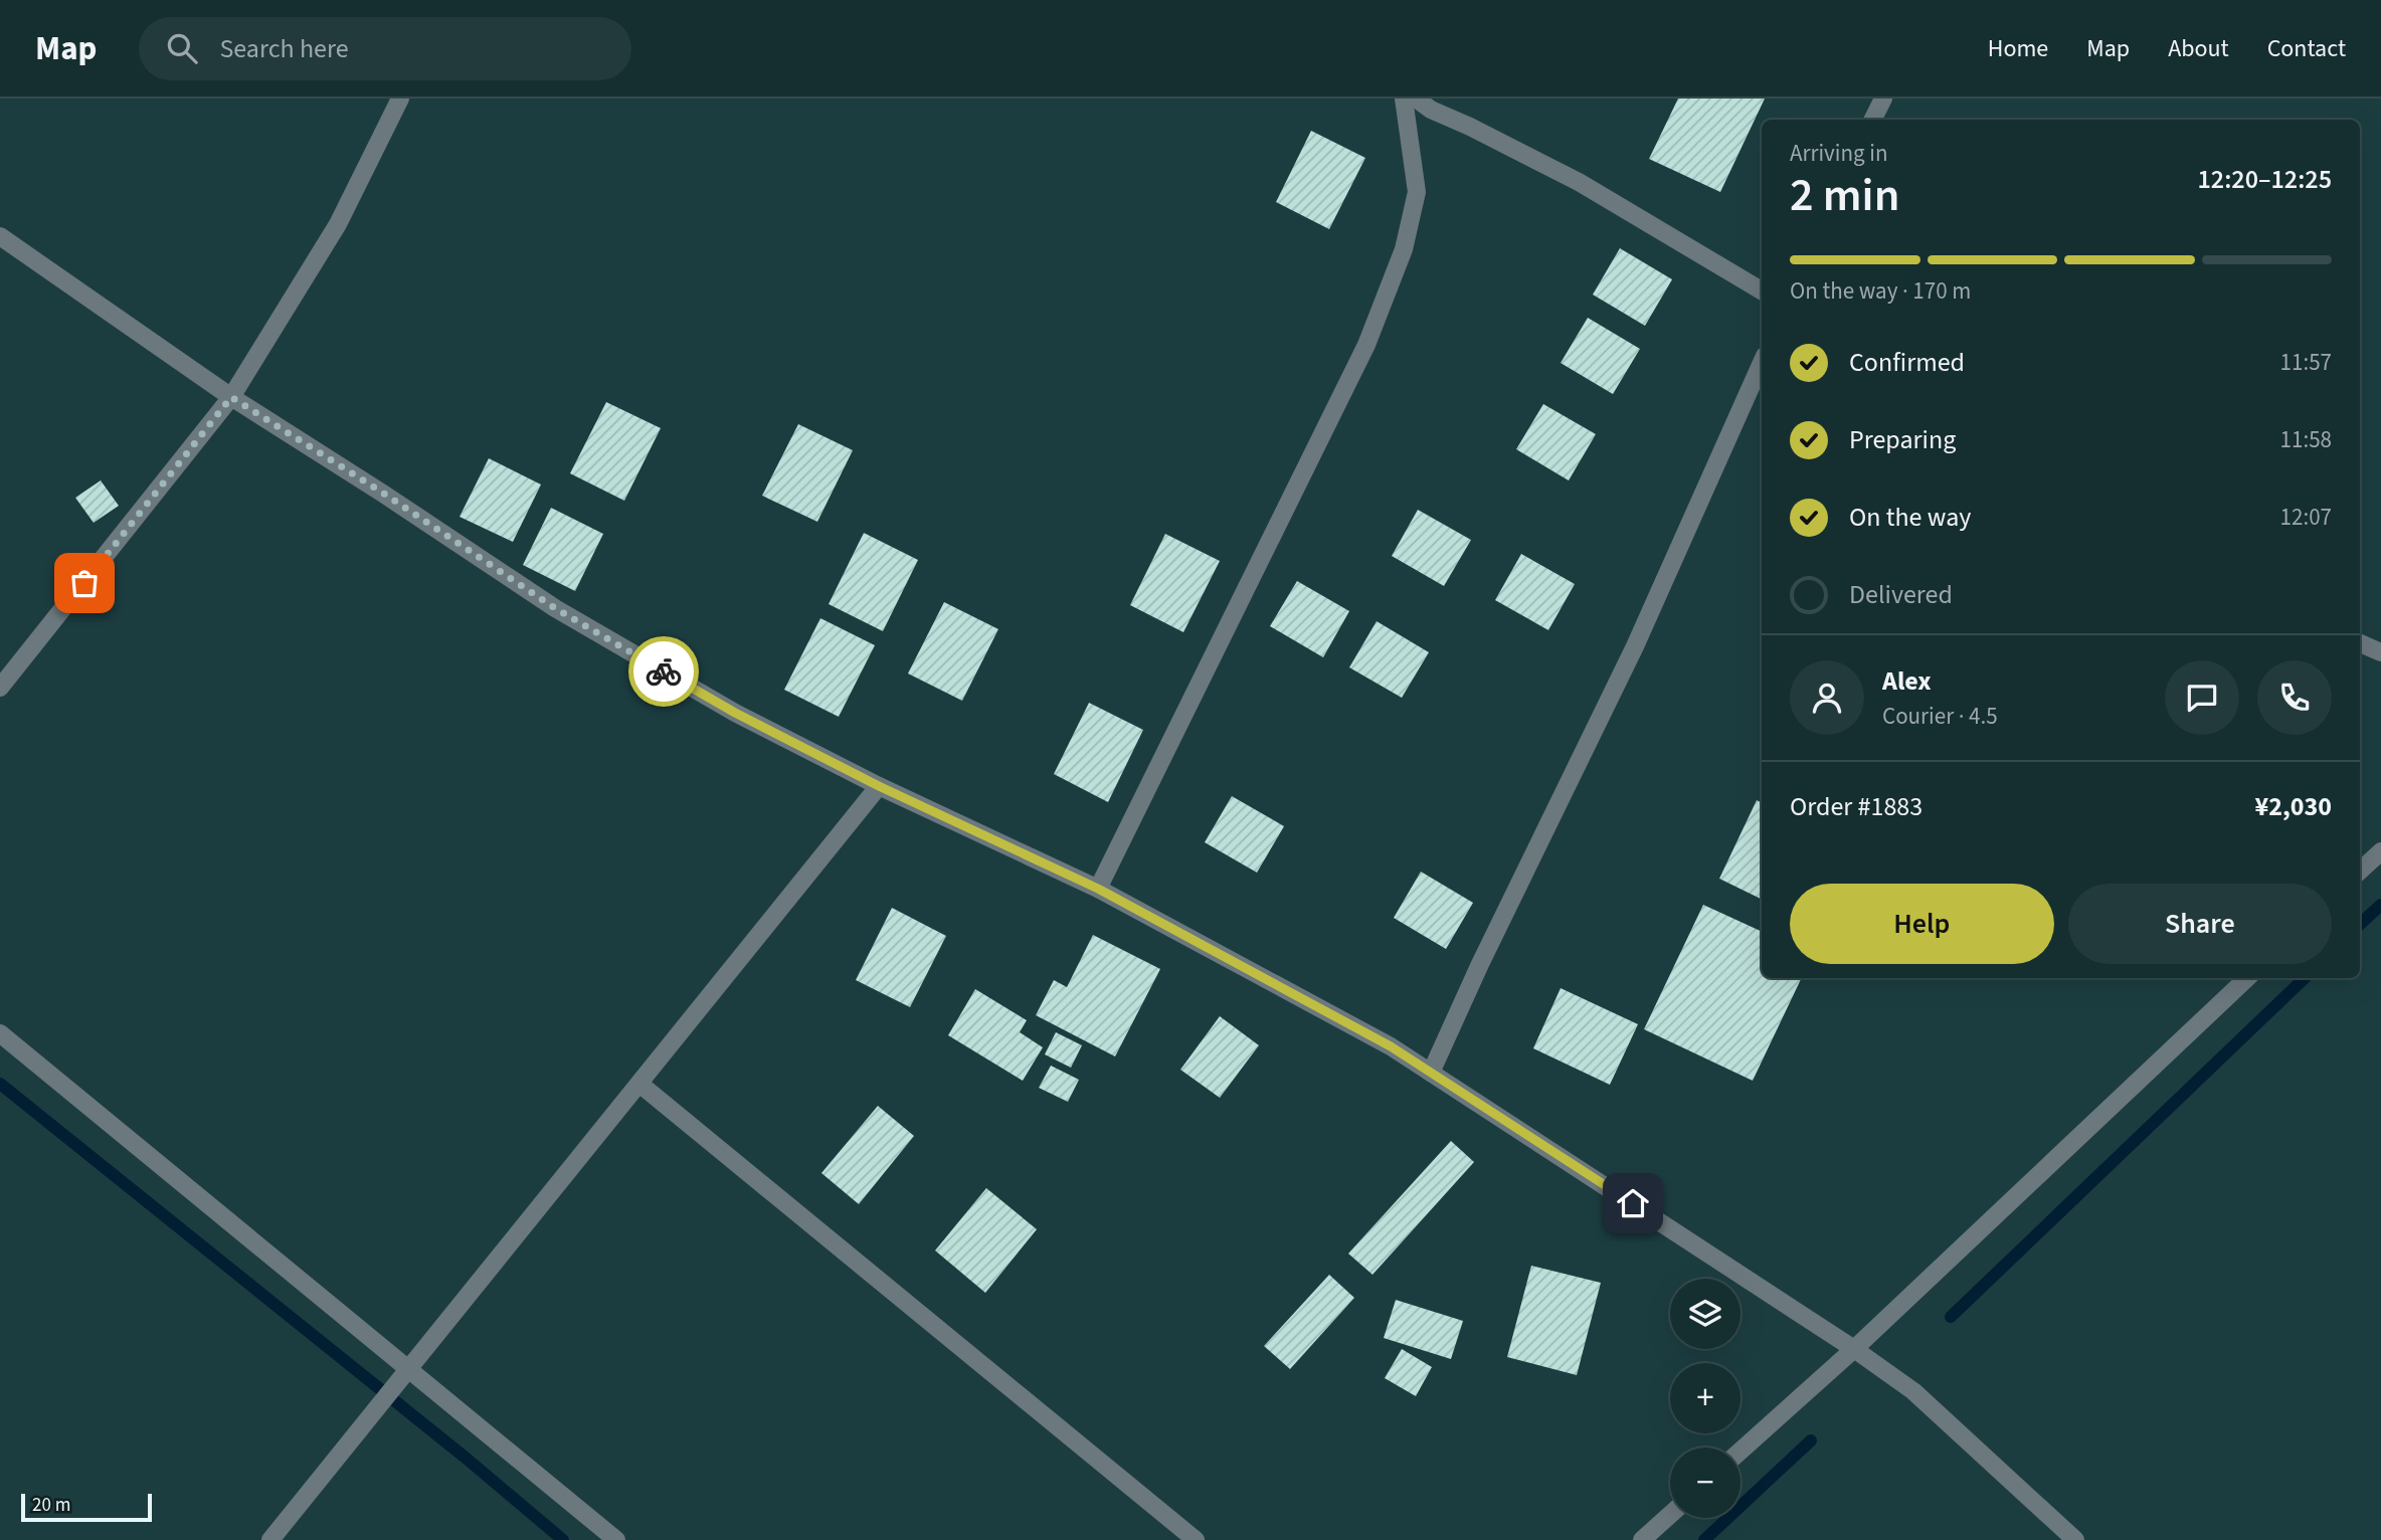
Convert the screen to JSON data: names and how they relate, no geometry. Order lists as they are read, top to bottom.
{
  "scale_bar": "20 m",
  "page": {
    "header": "Map",
    "search": "Search here",
    "nav": [
      "Home",
      "Map",
      "About",
      "Contact"
    ],
    "heading": ["2 min", "Arriving in", "12:20–12:25"],
    "panel": [
      "Alex",
      "Courier · 4.5",
      "Order #1883",
      "¥2,030"
    ],
    "bar": "On the way · 170 m",
    "list": [
      ["Confirmed", "11:57"],
      ["Preparing", "11:58"],
      ["On the way", "12:07"],
      "Delivered"
    ],
    "buttons": ["Help", "Share"],
    "map_buttons": ["+", "−"],
    "scale": "20 m"
  }
}
